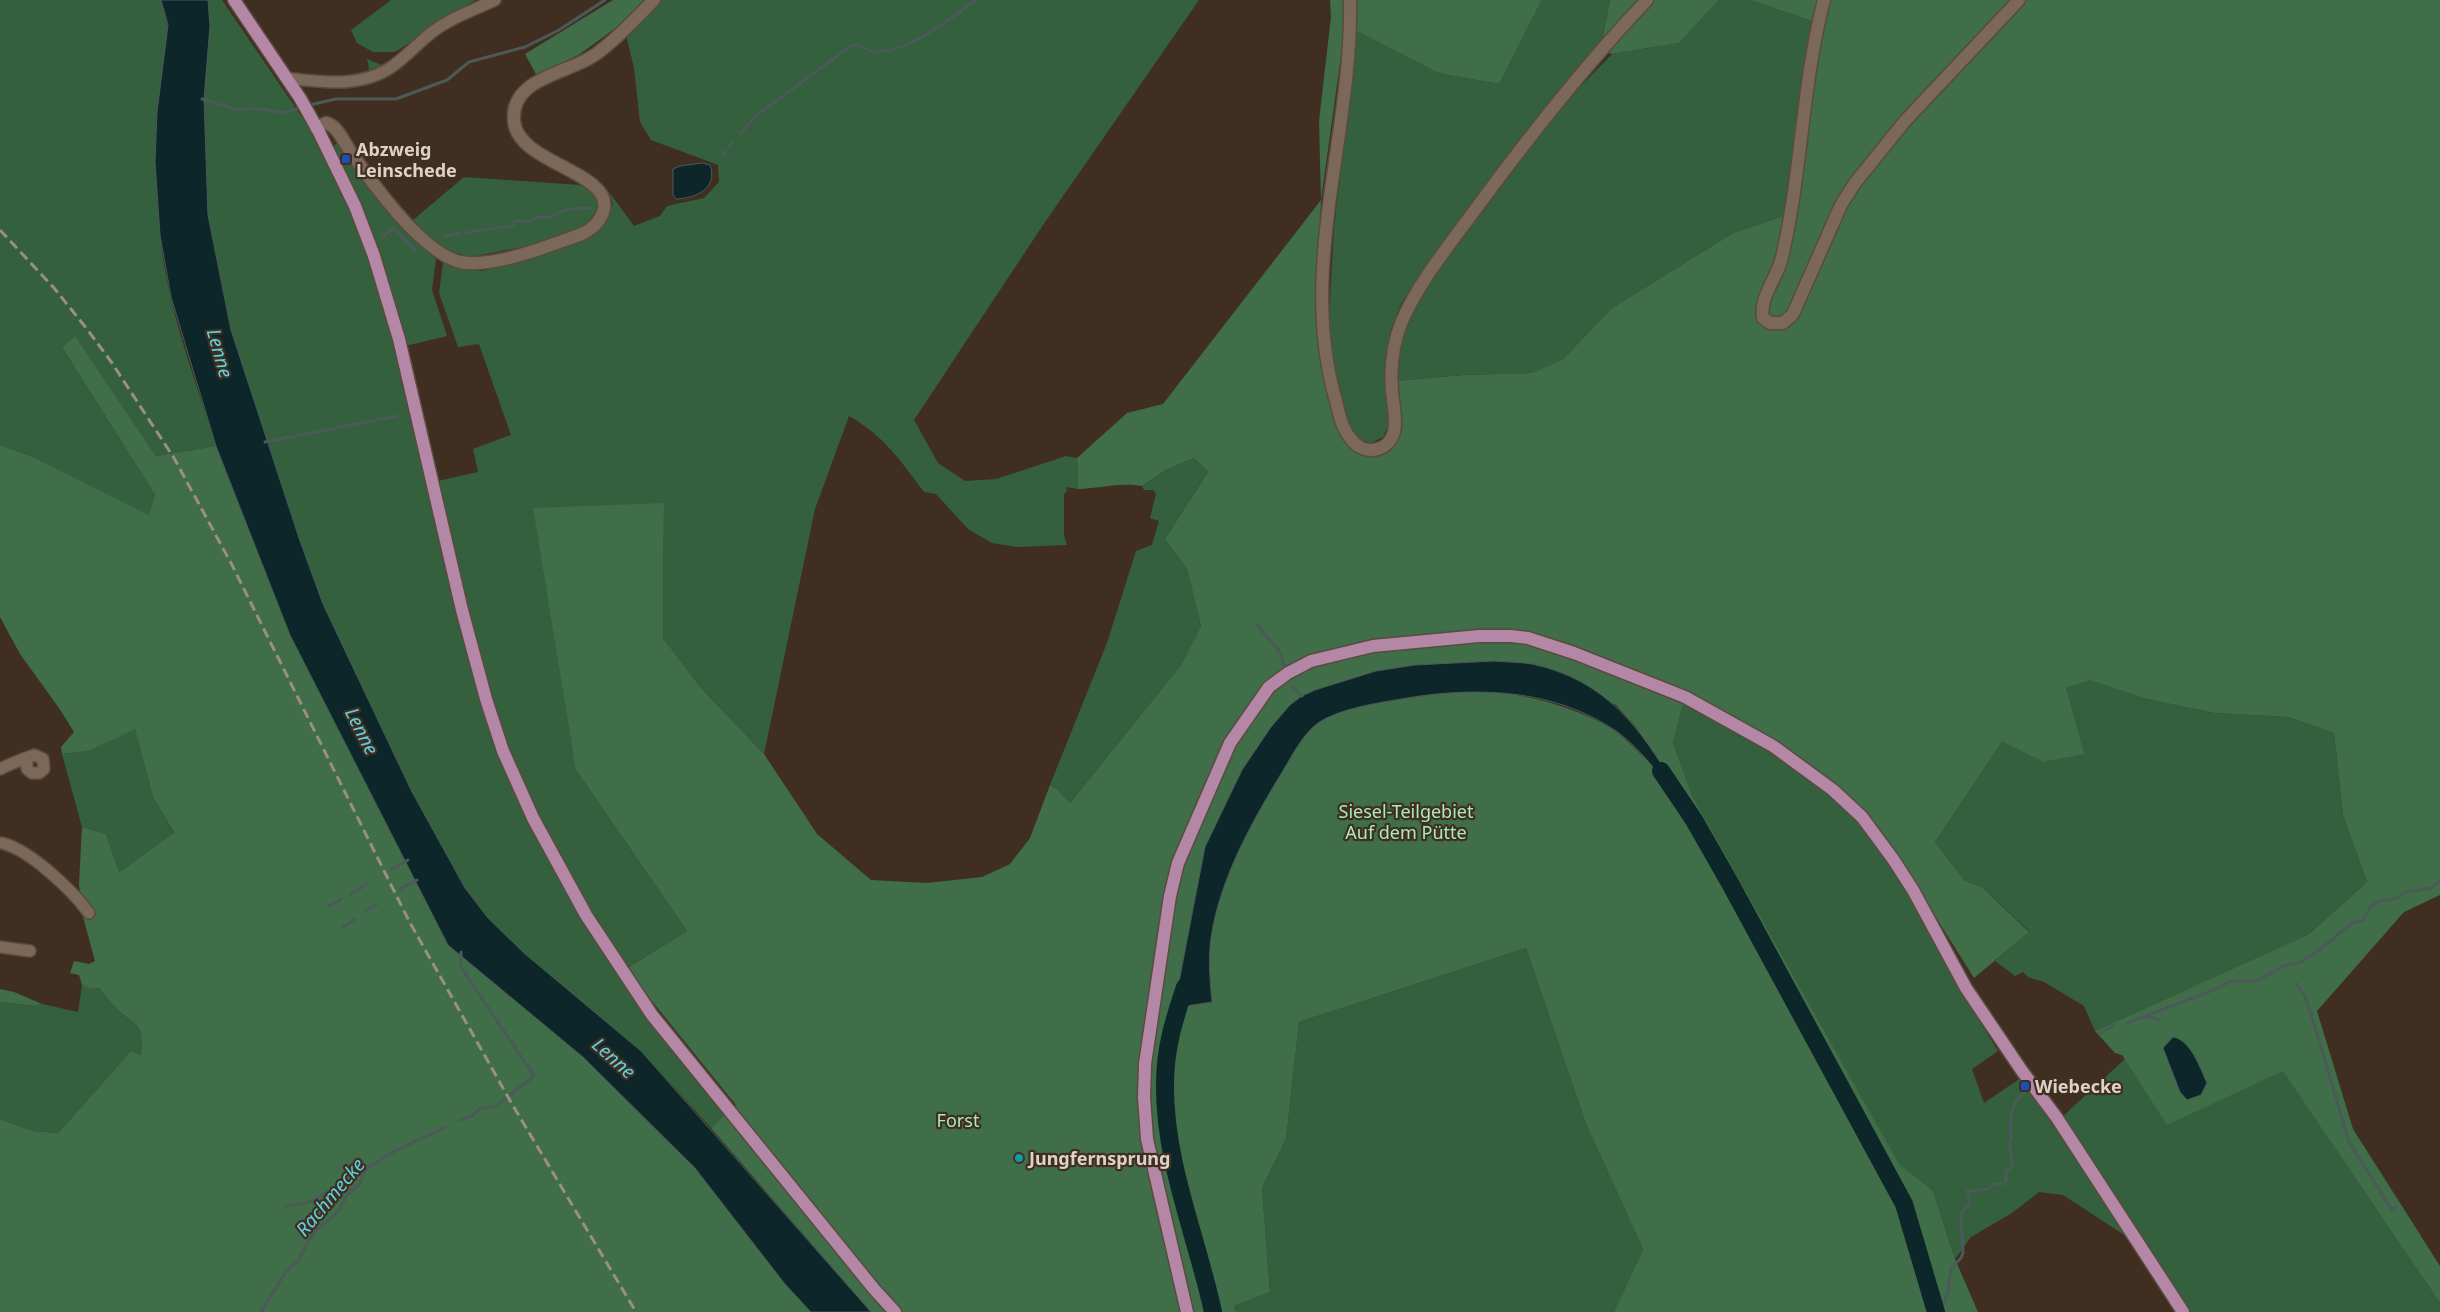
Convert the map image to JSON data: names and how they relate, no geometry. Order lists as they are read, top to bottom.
{
  "water": ["Lenne", "Rachmecke"],
  "parks": ["Siesel-Teilgebiet Auf dem Pütte", "Forst"],
  "places": {
    "transit": ["Abzweig Leinschede", "Wiebecke"],
    "other": ["Jungfernsprung"]
  }
}
